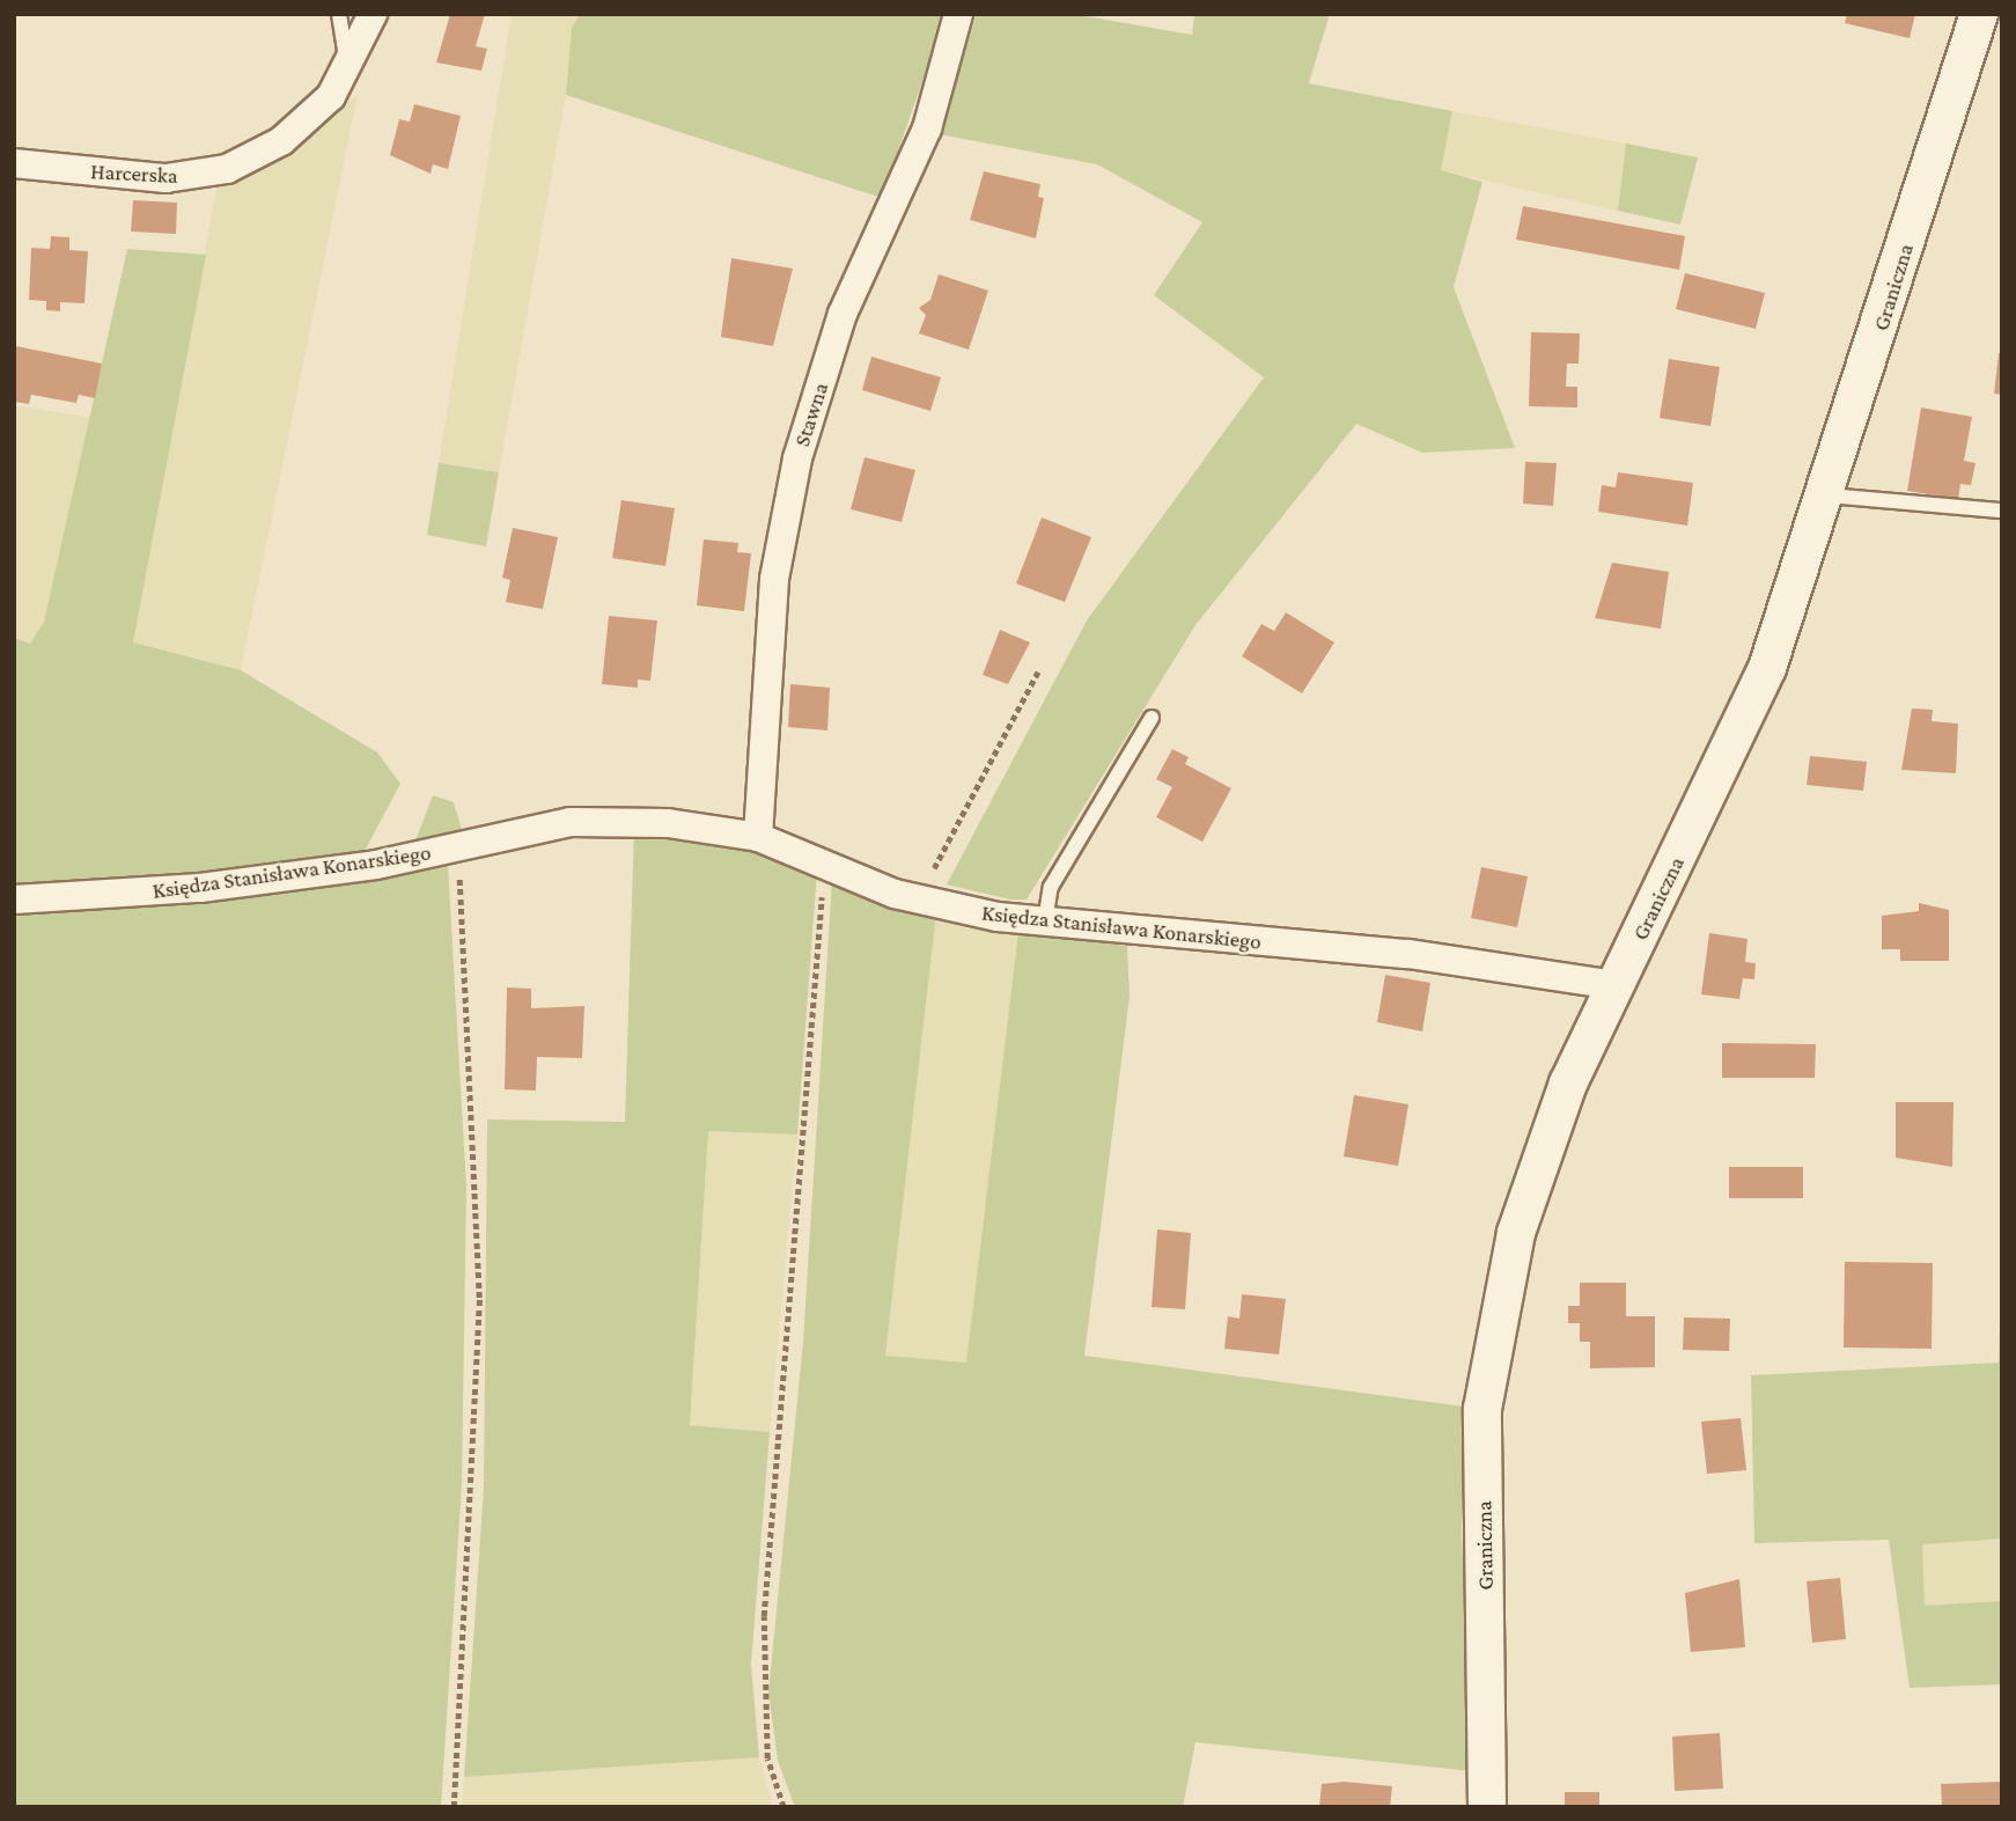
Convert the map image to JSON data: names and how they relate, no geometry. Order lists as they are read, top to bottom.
{
  "streets": {
    "street": [
      "Harcerska",
      "Graniczna",
      "Stawna",
      "Księdza Stanisława Konarskiego"
    ]
  },
  "crossings": [
    ["Graniczna", "Księdza Stanisława Konarskiego"],
    ["Stawna", "Księdza Stanisława Konarskiego"]
  ]
}
